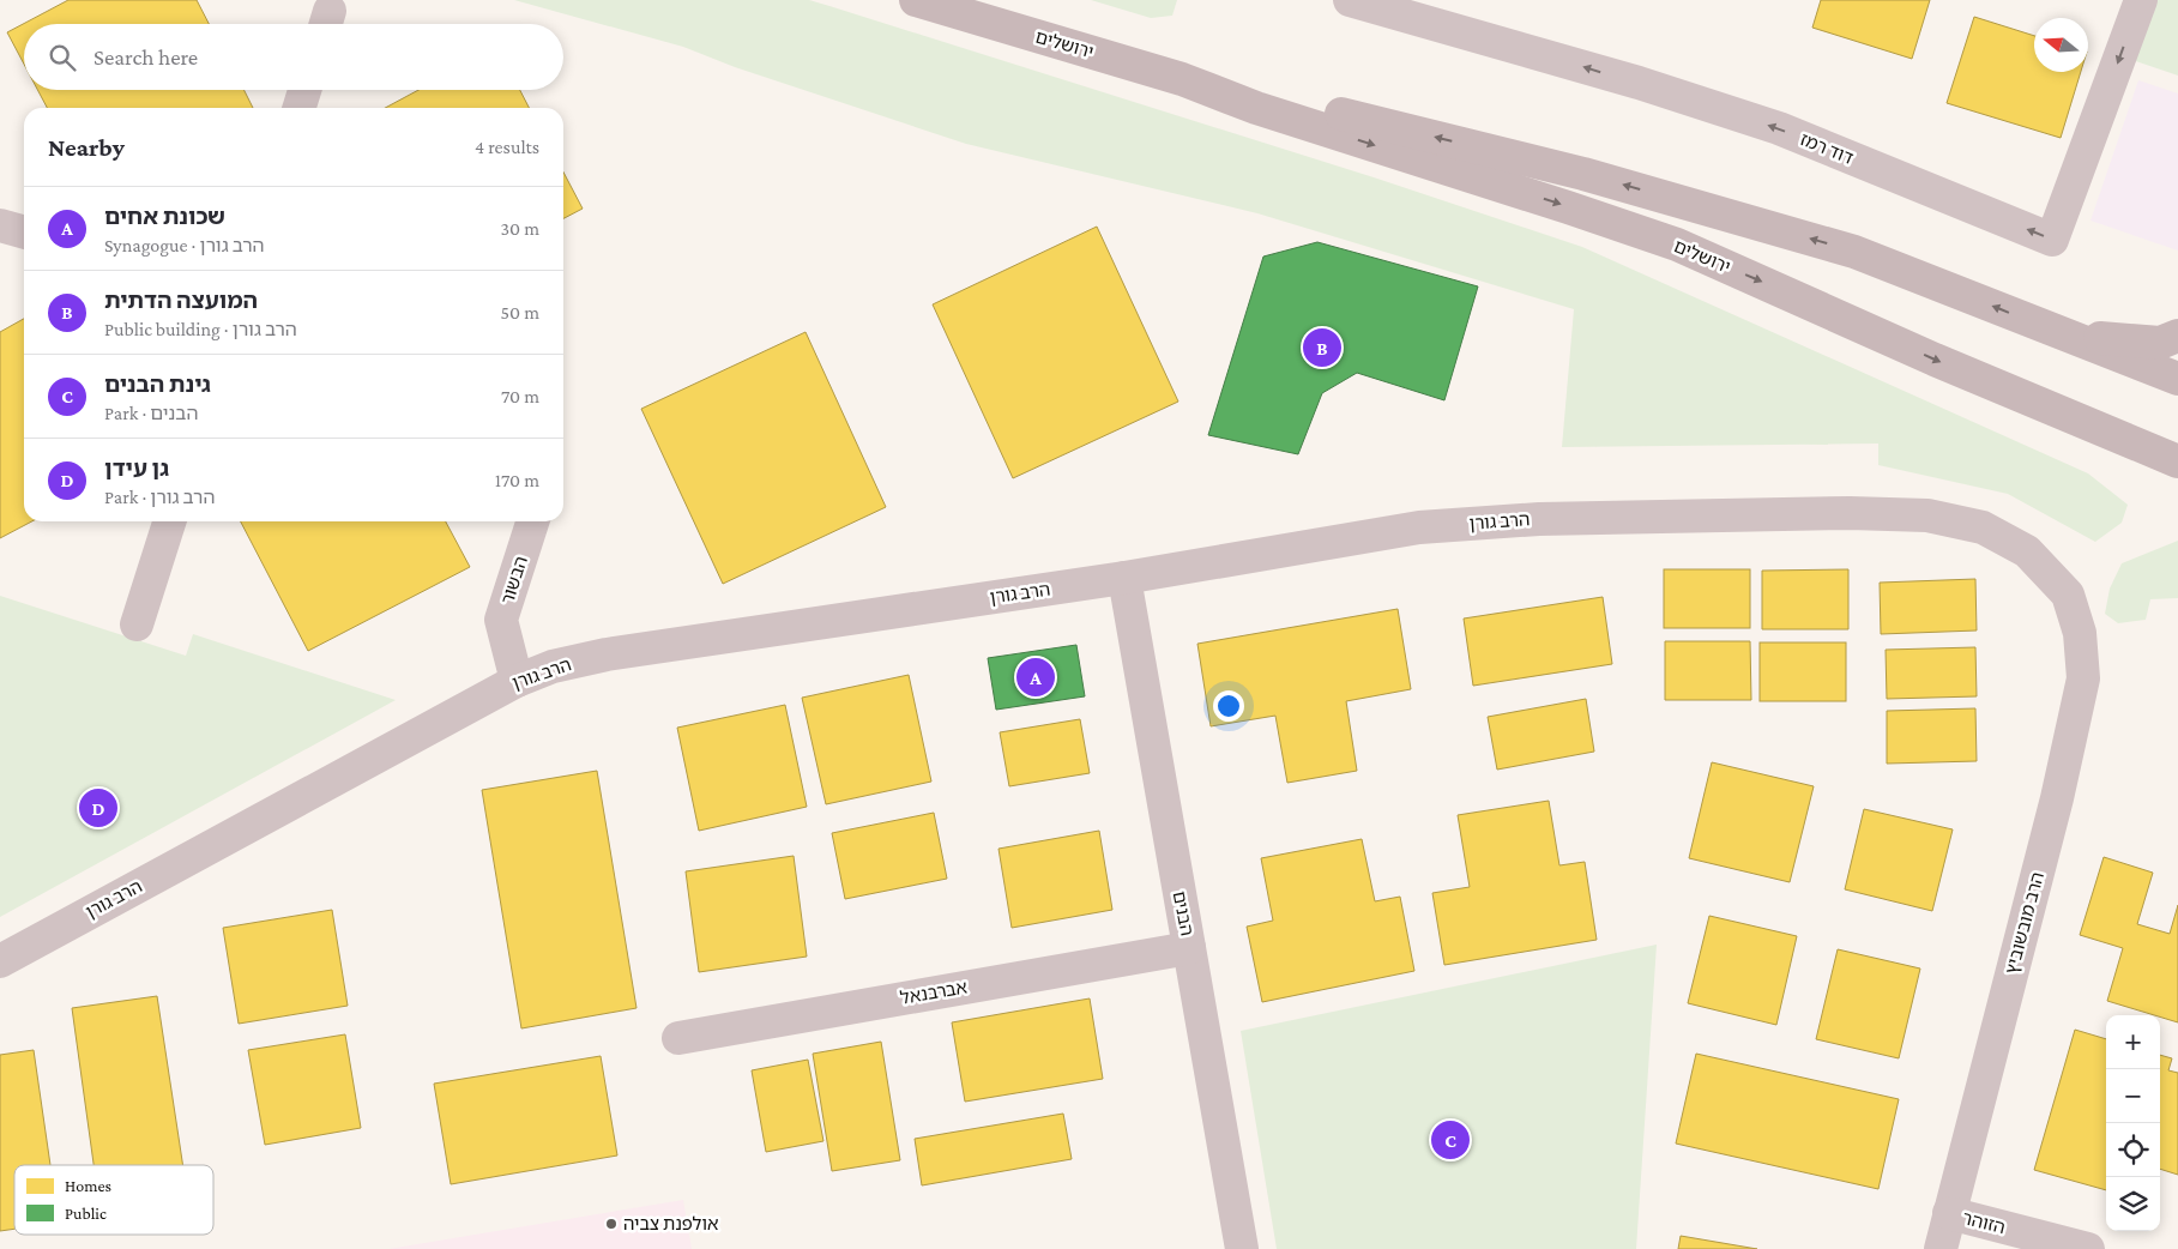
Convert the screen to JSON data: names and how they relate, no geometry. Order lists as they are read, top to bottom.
{
  "streets": {
    "main road": ["ירושלים"],
    "street": [
      "דוד רמז",
      "הרב גורן",
      "הבשור",
      "הבנים",
      "הרב מובשוביץ",
      "אברבנאל",
      "הזוהר"
    ]
  },
  "crossings": [
    ["הרב גורן", "הבשור"],
    ["הרב גורן", "הבנים"],
    ["הרב גורן", "הרב מובשוביץ"],
    ["הבנים", "אברבנאל"],
    ["הרב מובשוביץ", "הזוהר"]
  ],
  "places": ["אולפנת צביה"],
  "legend": ["Homes", "Public"],
  "north": "left",
  "page": {
    "search": "Search here",
    "heading": ["Nearby", "4 results"],
    "list": [
      {
        "mark": "A",
        "name": "שכונת אחים",
        "note": "Synagogue · הרב גורן",
        "value": "30 m"
      },
      {
        "mark": "B",
        "name": "המועצה הדתית",
        "note": "Public building · הרב גורן",
        "value": "50 m"
      },
      {
        "mark": "C",
        "name": "גינת הבנים",
        "note": "Park · הבנים",
        "value": "70 m"
      },
      {
        "mark": "D",
        "name": "גן עידן",
        "note": "Park · הרב גורן",
        "value": "170 m"
      }
    ],
    "pins": [
      "B",
      "A",
      "D",
      "C"
    ],
    "map_buttons": ["+", "−"]
  }
}
